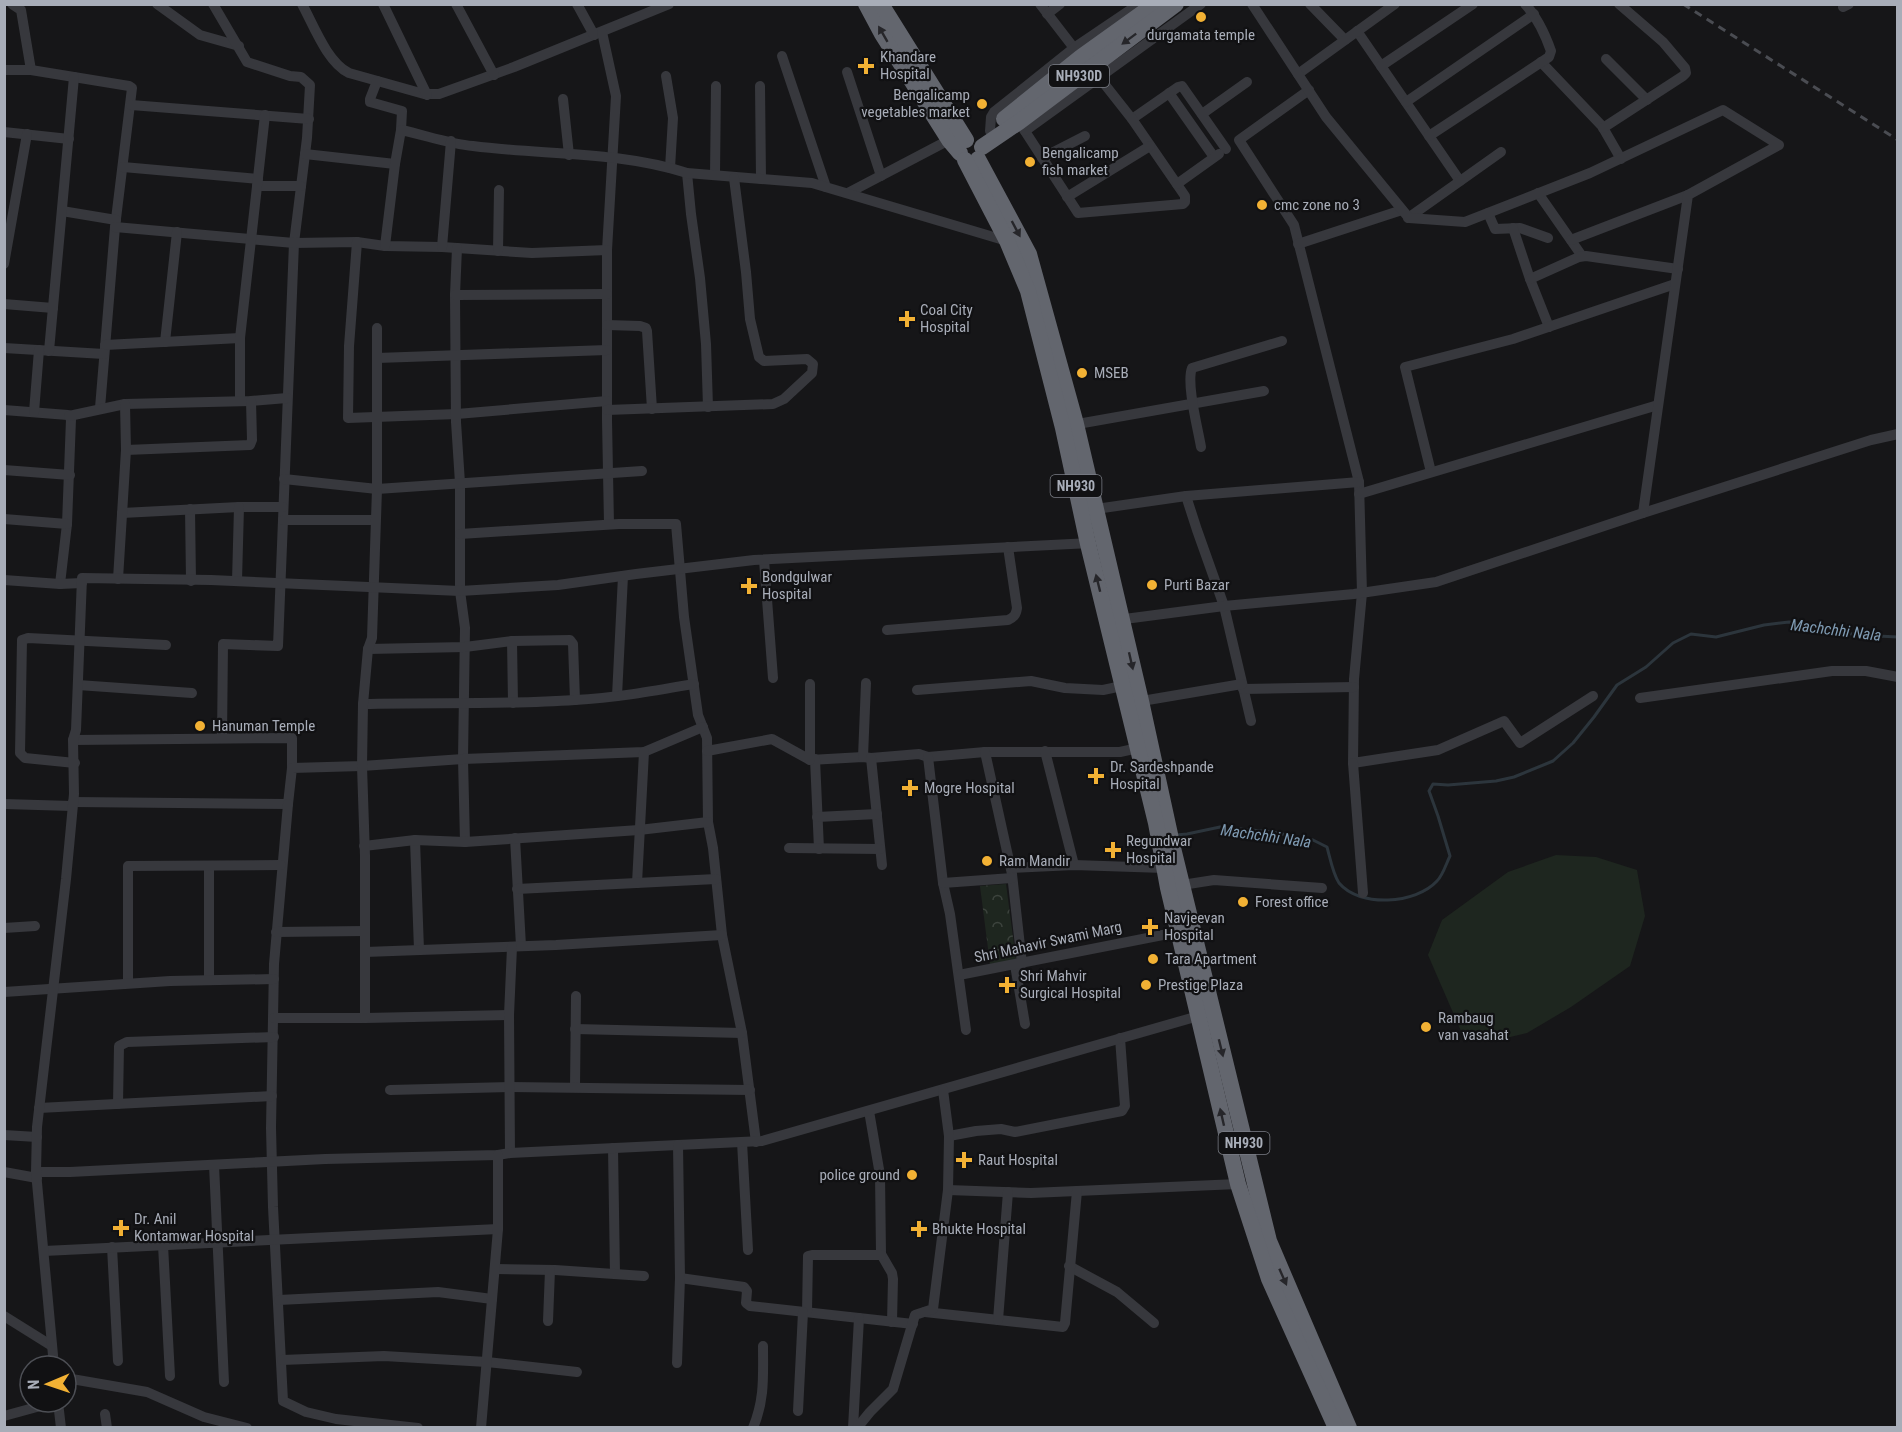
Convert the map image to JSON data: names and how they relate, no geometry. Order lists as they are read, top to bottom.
{
  "streets": {
    "highway": ["NH930D", "NH930"],
    "street": ["Shri Mahavir Swami Marg"]
  },
  "crossings": [
    ["NH930D", "NH930"],
    ["NH930", "Shri Mahavir Swami Marg"]
  ],
  "water": ["Machchhi Nala"],
  "places": {
    "other": [
      "durgamata temple",
      "Bengalicamp vegetables market",
      "Bengalicamp fish market",
      "cmc zone no 3",
      "MSEB",
      "Purti Bazar",
      "Hanuman Temple",
      "Ram Mandir",
      "Forest office",
      "Tara Apartment",
      "Prestige Plaza",
      "Rambaug van vasahat",
      "police ground"
    ],
    "health": [
      "Khandare Hospital",
      "Coal City Hospital",
      "Bondgulwar Hospital",
      "Dr. Sardeshpande Hospital",
      "Mogre Hospital",
      "Regundwar Hospital",
      "Navjeevan Hospital",
      "Shri Mahvir Surgical Hospital",
      "Raut Hospital",
      "Dr. Anil Kontamwar Hospital",
      "Bhukte Hospital"
    ]
  },
  "north": "left"
}
